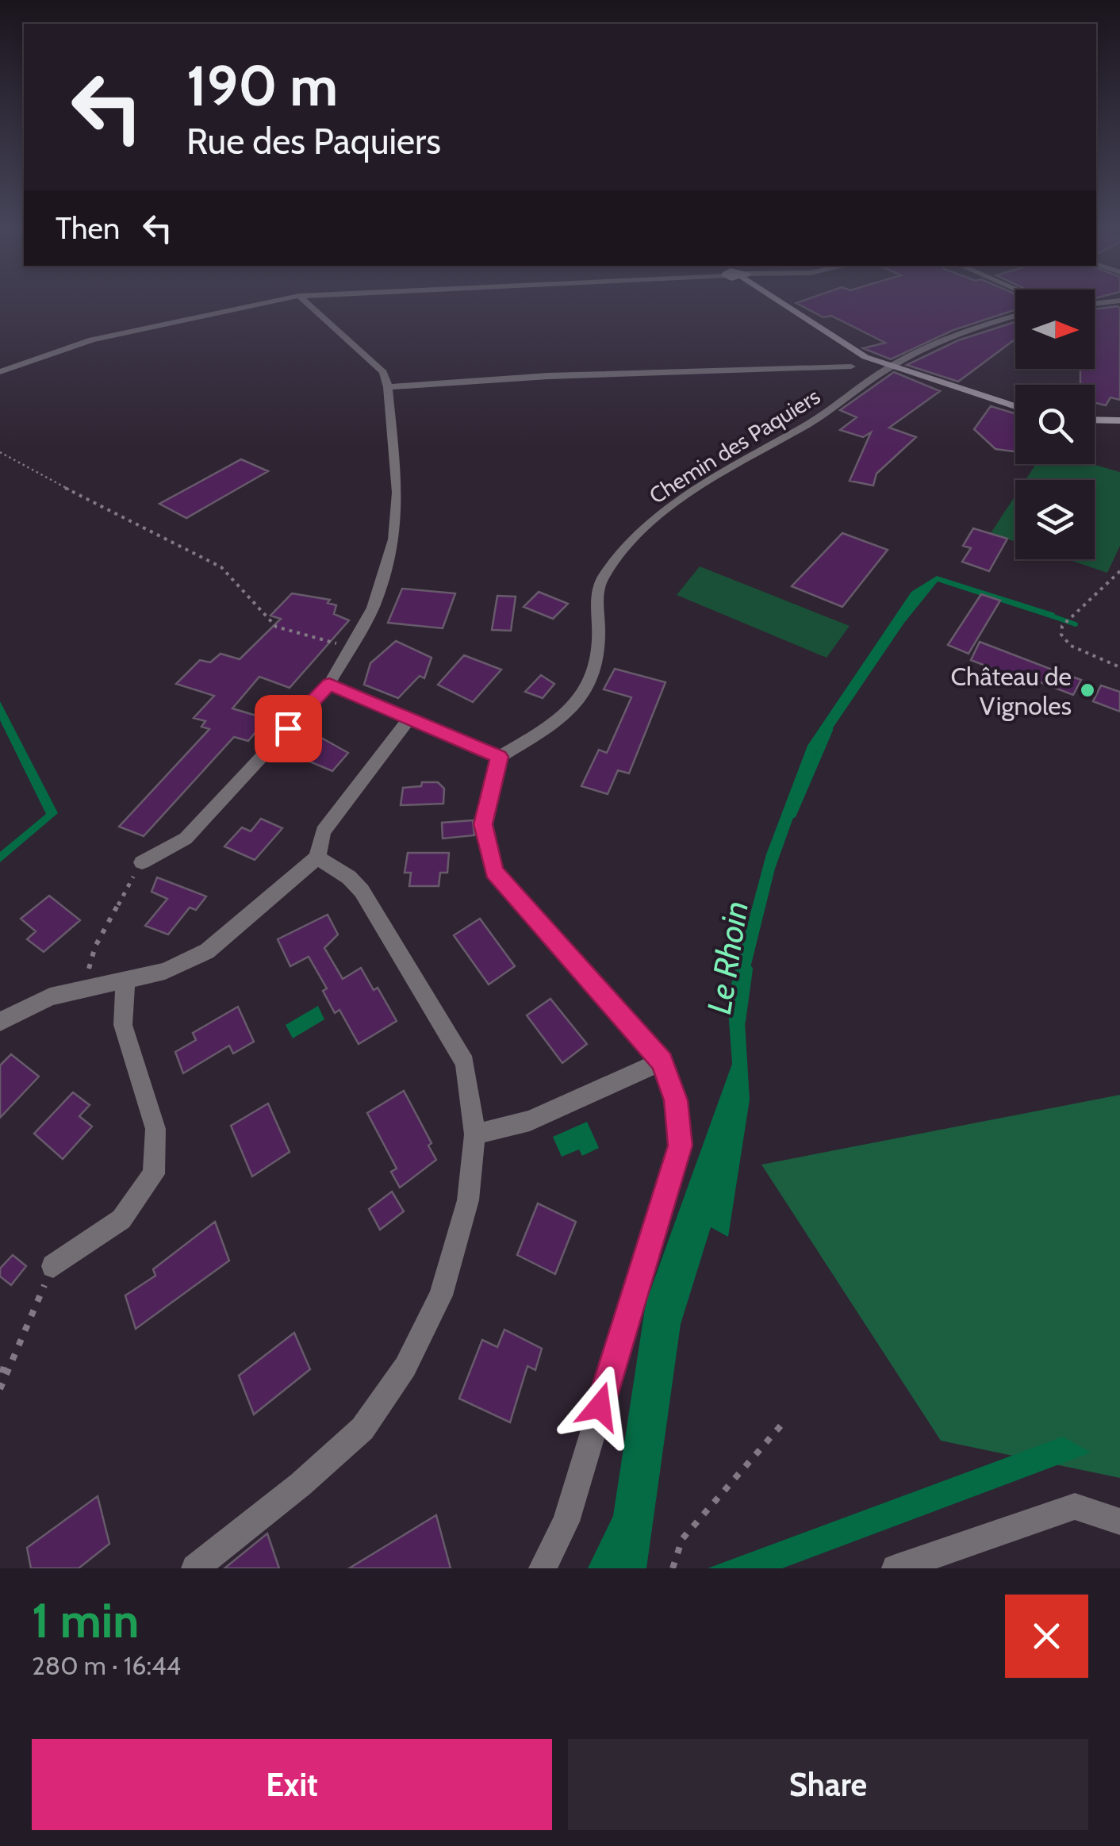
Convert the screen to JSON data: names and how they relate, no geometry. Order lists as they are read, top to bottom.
{
  "streets": {
    "street": ["Chemin des Paquiers"]
  },
  "water": ["Le Rhoin"],
  "places": ["Château de Vignoles"],
  "north": "right",
  "page": {
    "turn": ["190 m", "Rue des Paquiers"],
    "then": "Then",
    "heading": ["1 min", "280 m · 16:44"],
    "buttons": ["Exit", "Share"]
  }
}
